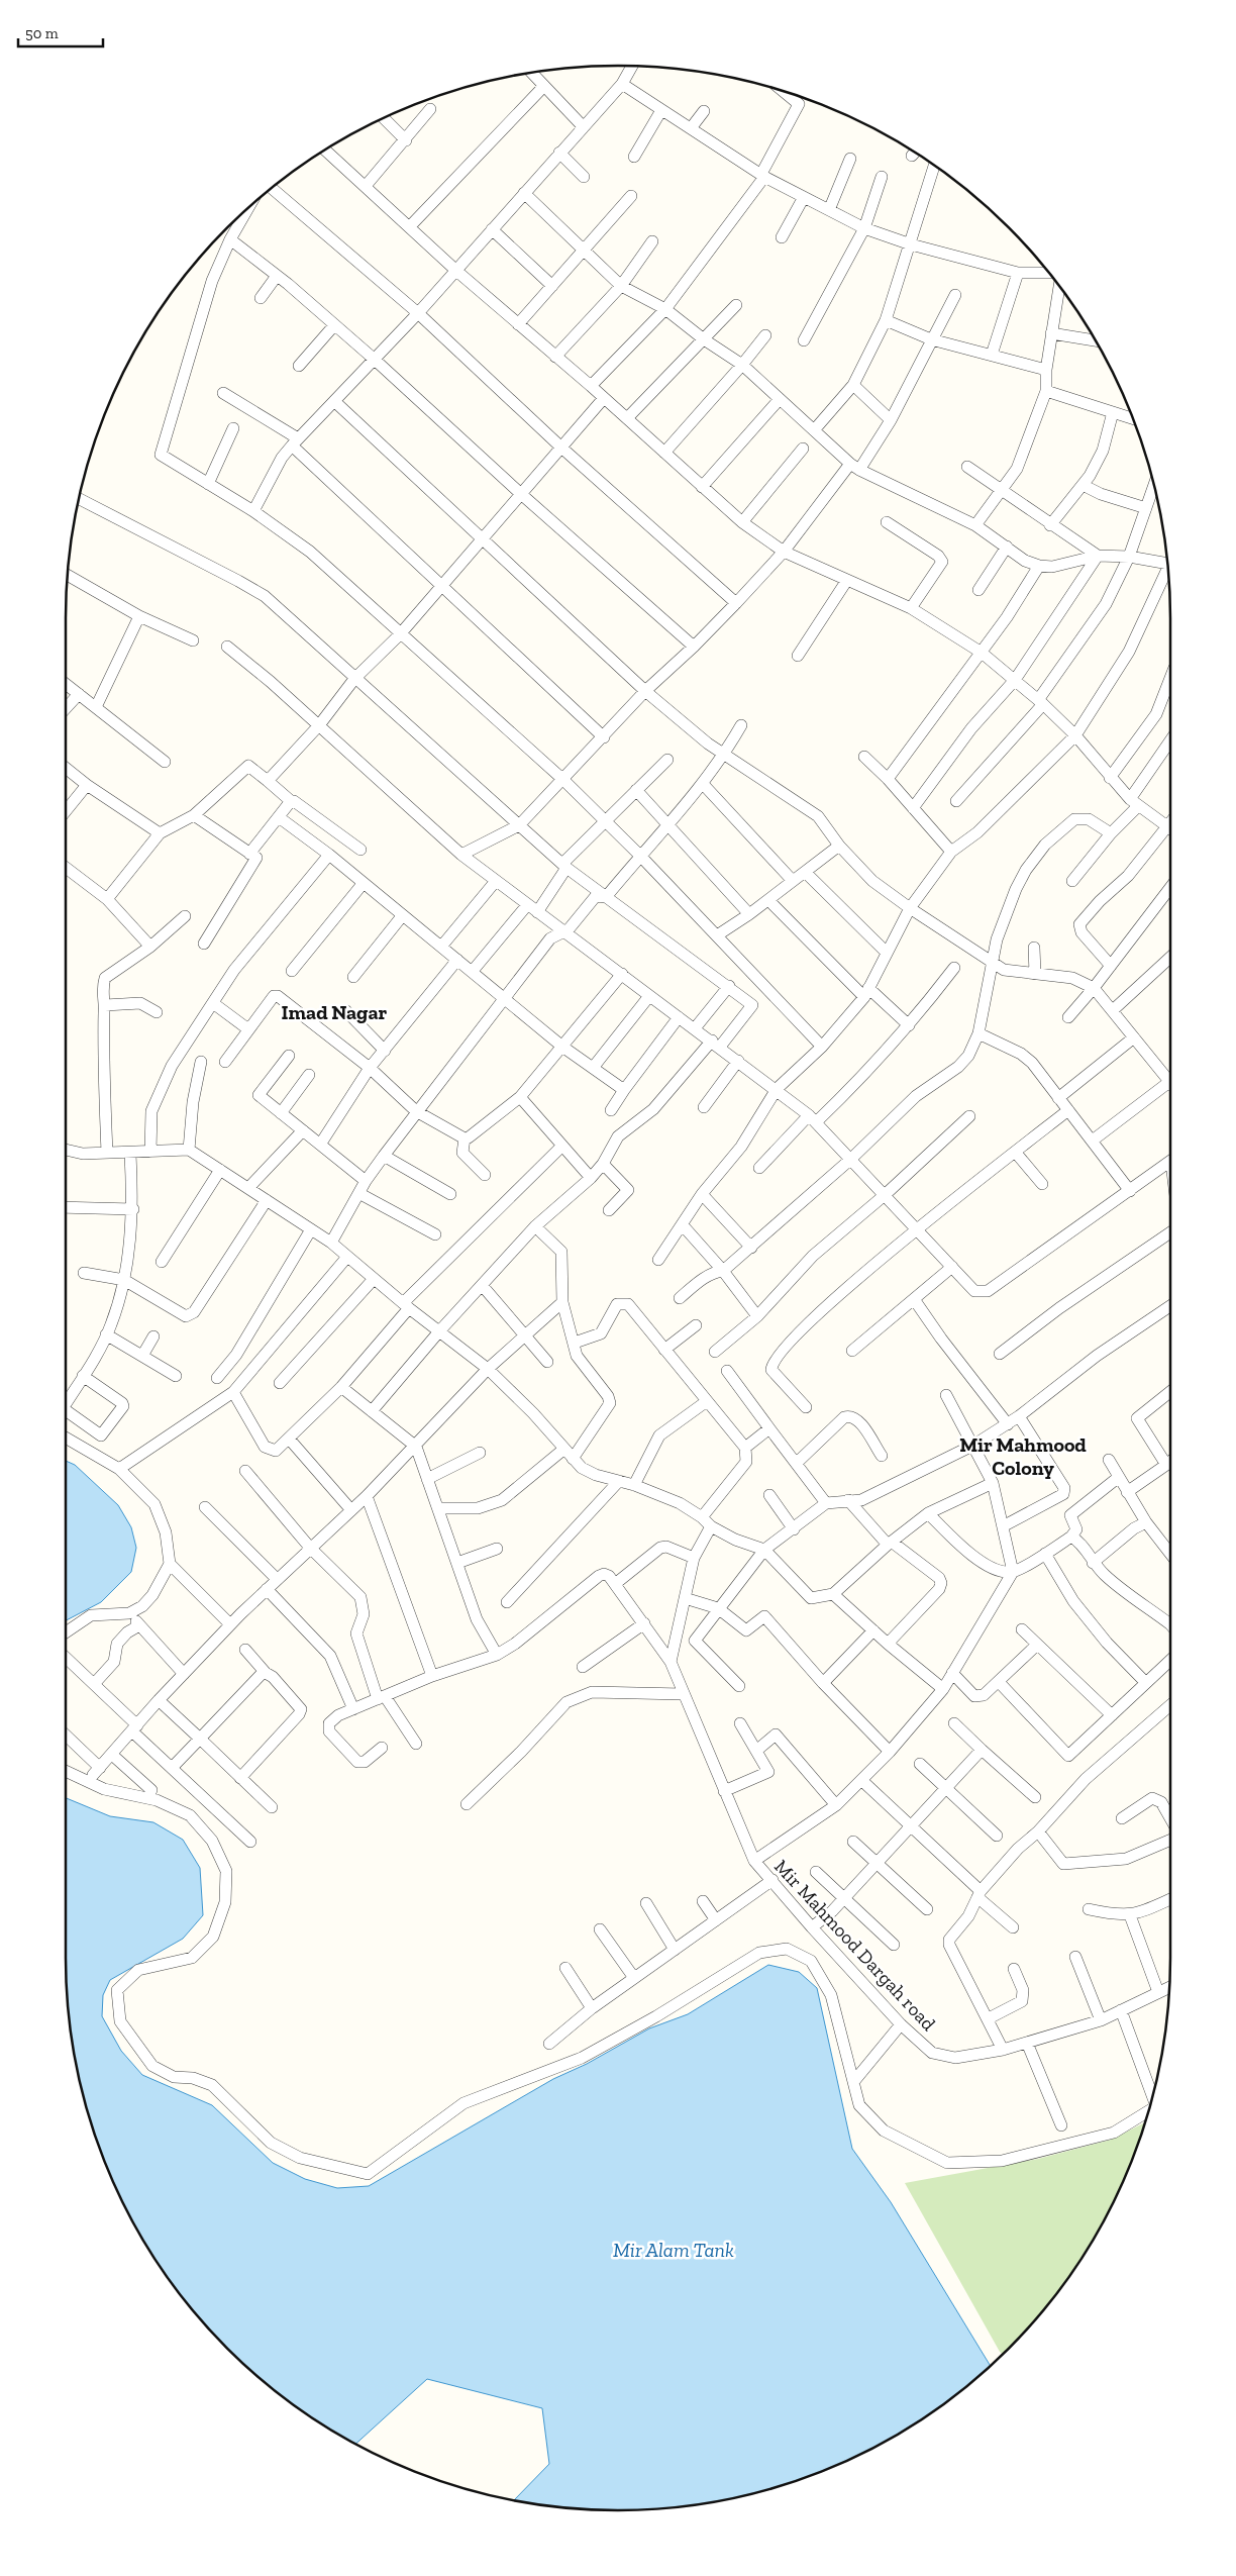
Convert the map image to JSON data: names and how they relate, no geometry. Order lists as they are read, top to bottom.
{
  "streets": {
    "street": ["Mir Mahmood Dargah road"]
  },
  "districts": ["Imad Nagar", "Mir Mahmood Colony"],
  "water": ["Mir Alam Tank"],
  "scale_bar": "50 m"
}
